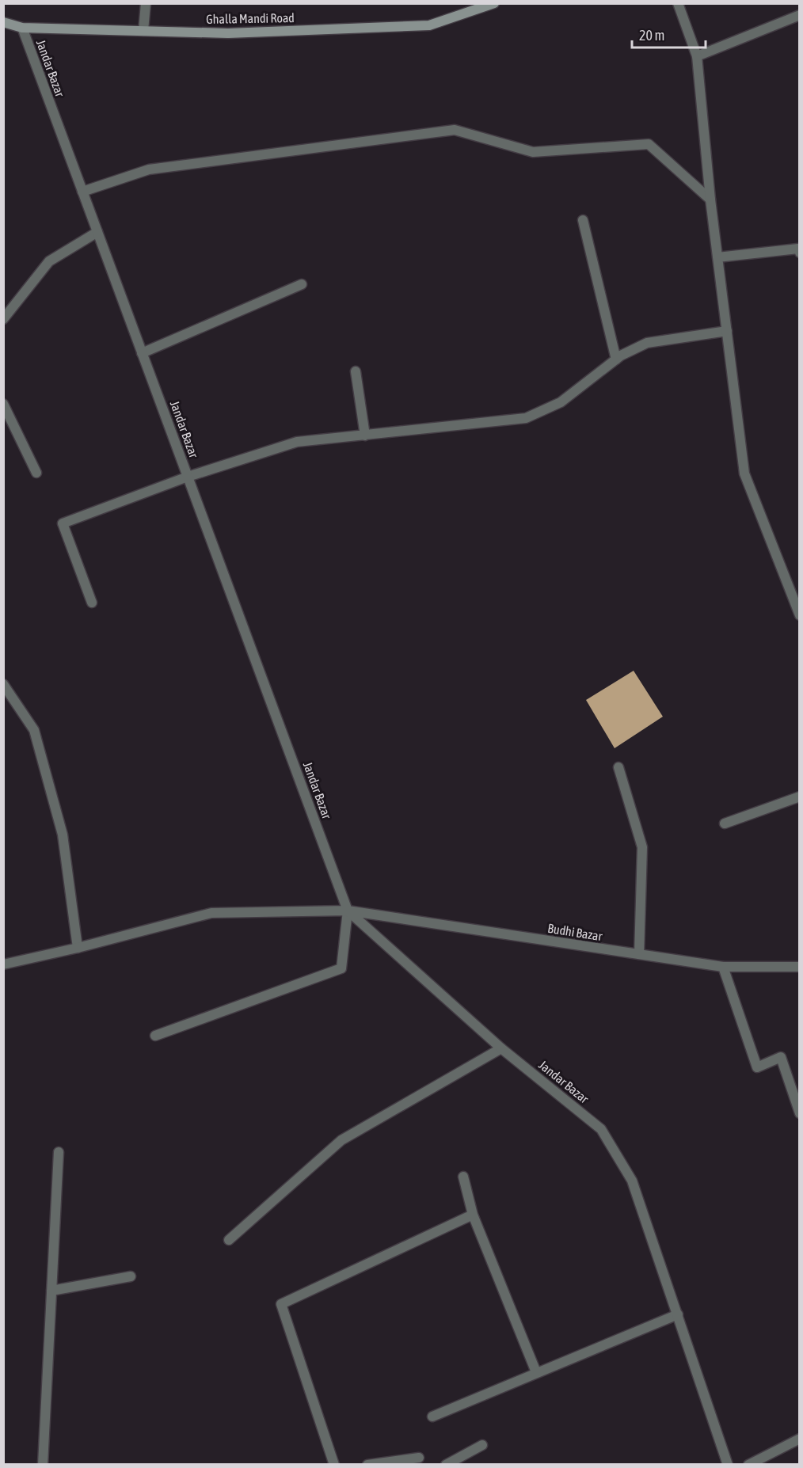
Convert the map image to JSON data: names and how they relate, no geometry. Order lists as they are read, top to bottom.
{
  "streets": {
    "main road": ["Ghalla Mandi Road"],
    "street": ["Jandar Bazar", "Budhi Bazar"]
  },
  "crossings": [
    ["Ghalla Mandi Road", "Jandar Bazar"],
    ["Jandar Bazar", "Budhi Bazar"]
  ],
  "scale_bar": "20 m"
}
